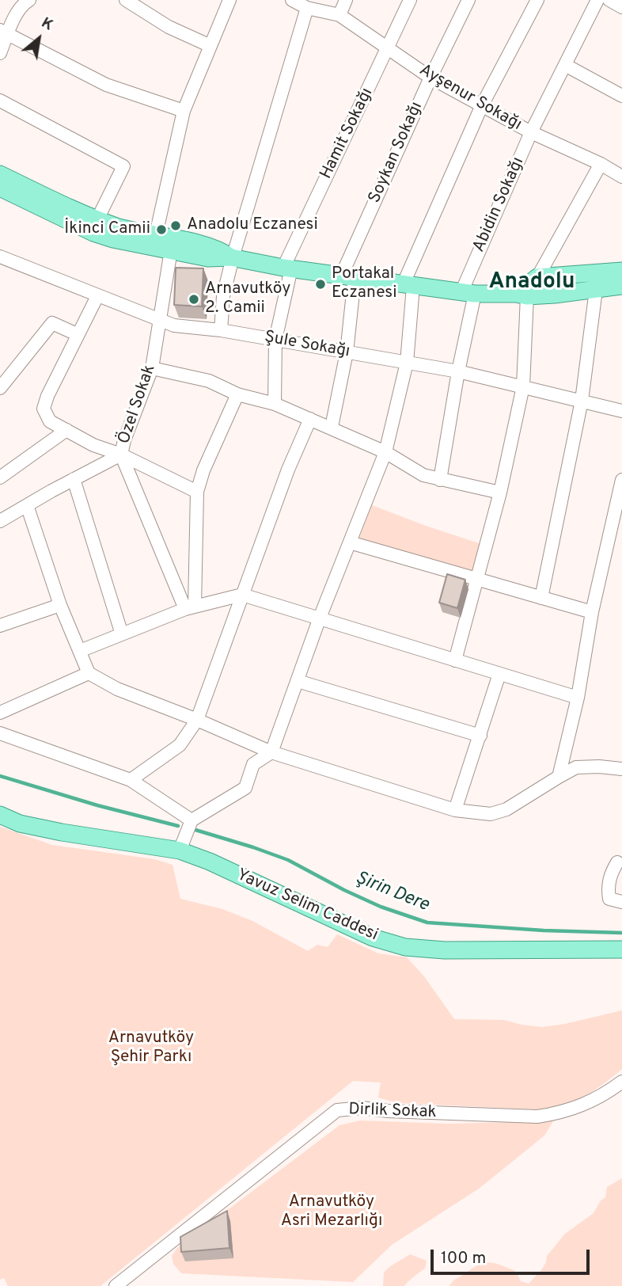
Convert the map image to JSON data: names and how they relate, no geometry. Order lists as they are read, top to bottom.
{
  "streets": {
    "main road": ["Yavuz Selim Caddesi"],
    "street": [
      "Ayşenur Sokağı",
      "Hamit Sokağı",
      "Soykan Sokağı",
      "Abidin Sokağı",
      "Şule Sokağı",
      "Özel Sokak",
      "Dirlik Sokak"
    ]
  },
  "crossings": [
    ["Ayşenur Sokağı", "Hamit Sokağı"],
    ["Ayşenur Sokağı", "Soykan Sokağı"],
    ["Ayşenur Sokağı", "Abidin Sokağı"],
    ["Hamit Sokağı", "Şule Sokağı"],
    ["Soykan Sokağı", "Şule Sokağı"],
    ["Abidin Sokağı", "Şule Sokağı"],
    ["Şule Sokağı", "Özel Sokak"]
  ],
  "districts": ["Anadolu"],
  "water": ["Şirin Dere"],
  "parks": ["Arnavutköy Şehir Parkı", "Arnavutköy Asri Mezarlığı"],
  "places": [
    "Anadolu Eczanesi",
    "İkinci Camii",
    "Portakal Eczanesi",
    "Arnavutköy 2. Camii"
  ],
  "scale_bar": "100 m",
  "north": "top right"
}
